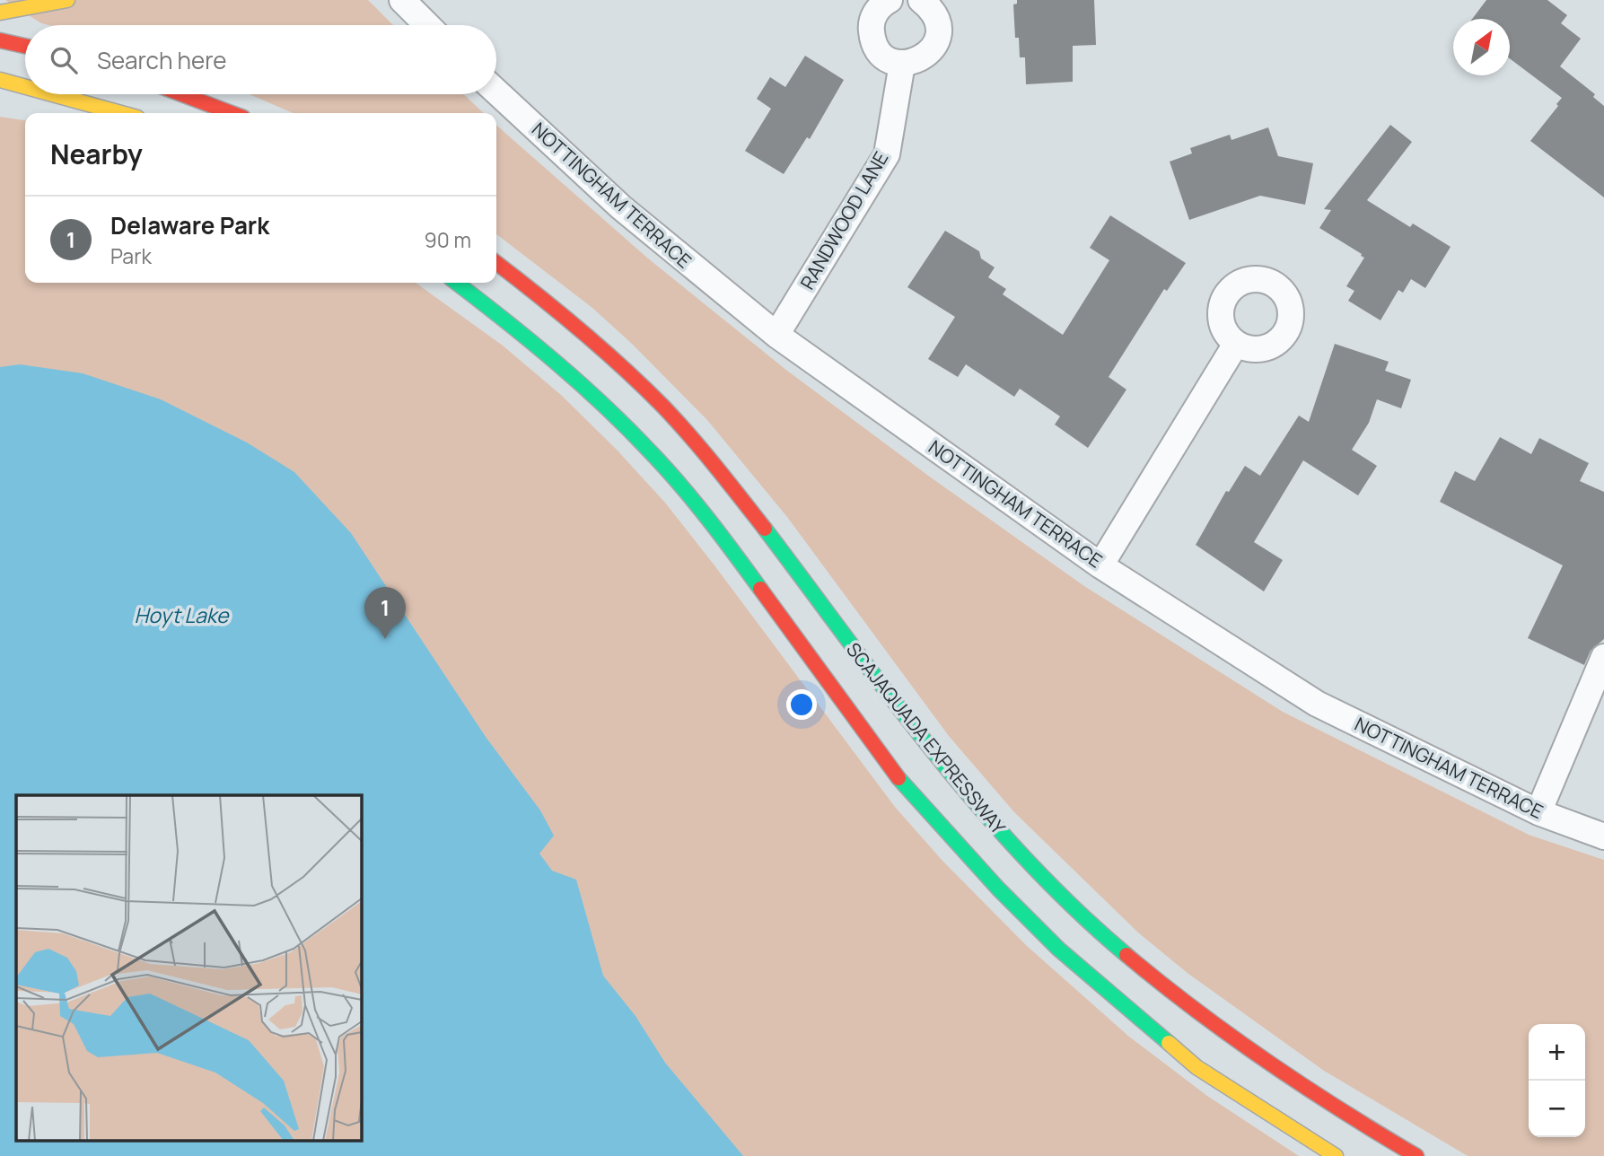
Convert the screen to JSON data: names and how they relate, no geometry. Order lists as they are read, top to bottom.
{
  "streets": {
    "highway": ["SCAJAQUADA EXPRESSWAY"],
    "street": ["NOTTINGHAM TERRACE", "RANDWOOD LANE"]
  },
  "crossings": [
    ["NOTTINGHAM TERRACE", "RANDWOOD LANE"]
  ],
  "water": ["Hoyt Lake"],
  "north": "top right",
  "page": {
    "search": "Search here",
    "heading": "Nearby",
    "list": [
      {
        "mark": "1",
        "name": "Delaware Park",
        "note": "Park",
        "value": "90 m"
      }
    ],
    "pins": "1",
    "map_buttons": ["+", "−"]
  }
}
